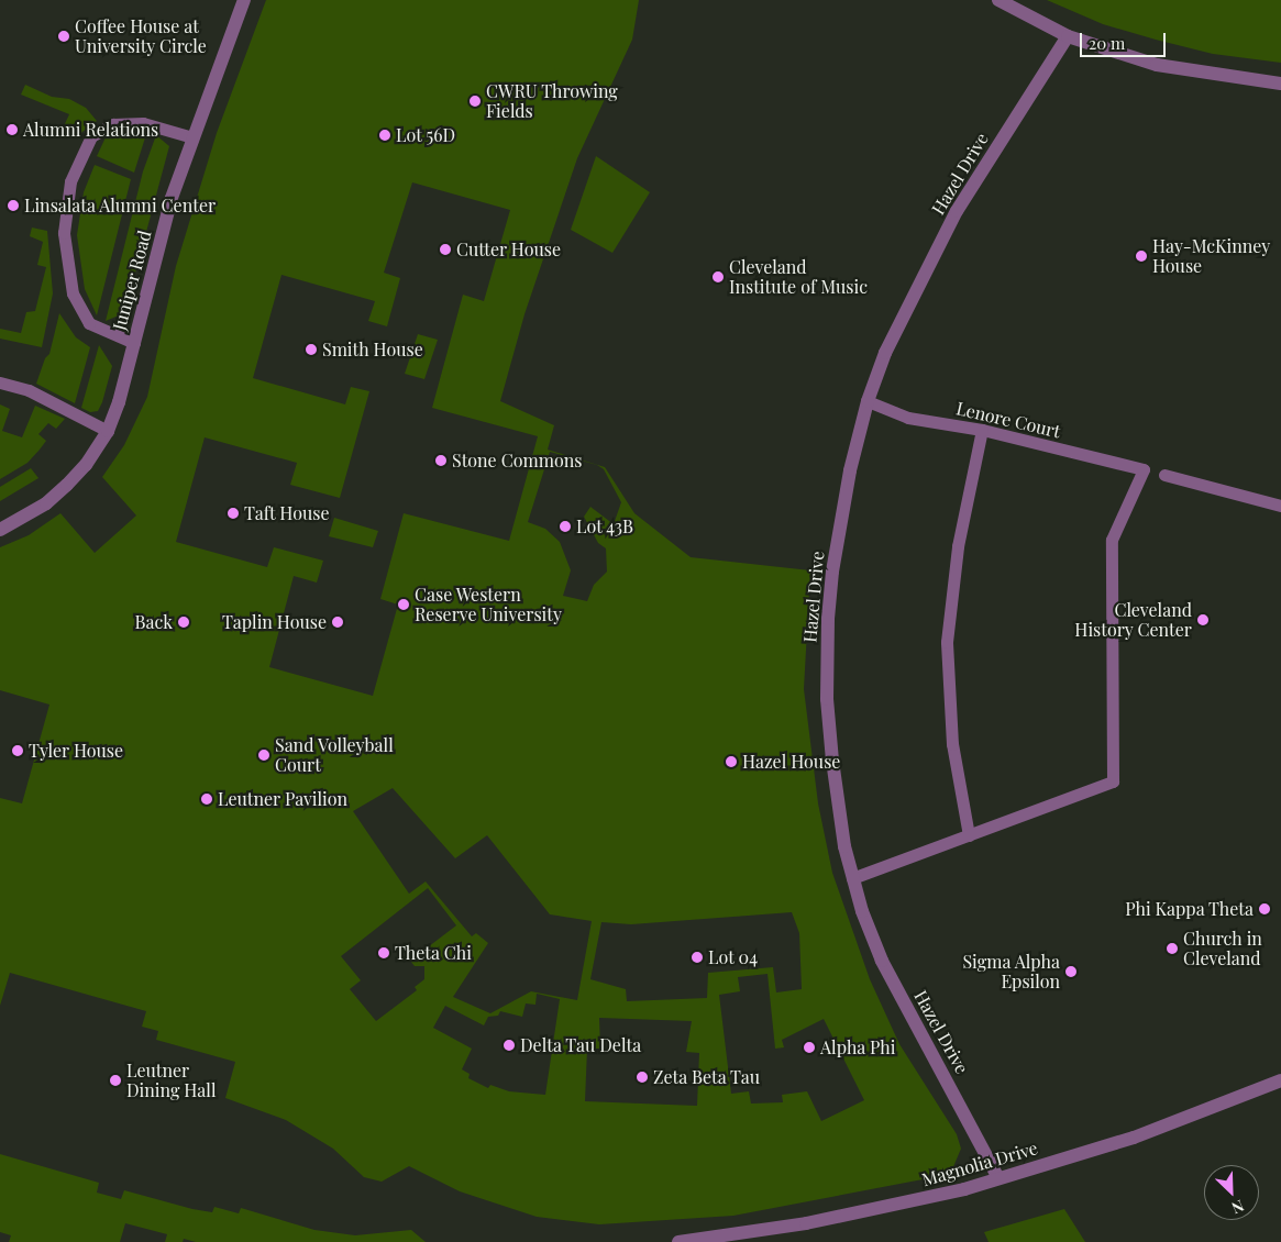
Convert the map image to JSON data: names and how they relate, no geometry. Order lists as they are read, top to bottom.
{
  "streets": {
    "street": ["Hazel Drive", "Juniper Road", "Magnolia Drive"],
    "lane": ["Lenore Court"]
  },
  "crossings": [
    ["Hazel Drive", "Lenore Court"],
    ["Hazel Drive", "Magnolia Drive"]
  ],
  "places": [
    "Coffee House at University Circle",
    "CWRU Throwing Fields",
    "Alumni Relations",
    "Lot 56D",
    "Linsalata Alumni Center",
    "Cutter House",
    "Hay-McKinney House",
    "Cleveland Institute of Music",
    "Smith House",
    "Stone Commons",
    "Taft House",
    "Lot 43B",
    "Case Western Reserve University",
    "Cleveland History Center",
    "Back",
    "Taplin House",
    "Tyler House",
    "Sand Volleyball Court",
    "Hazel House",
    "Leutner Pavilion",
    "Phi Kappa Theta",
    "Church in Cleveland",
    "Theta Chi",
    "Lot 04",
    "Sigma Alpha Epsilon",
    "Delta Tau Delta",
    "Alpha Phi",
    "Zeta Beta Tau",
    "Leutner Dining Hall"
  ],
  "scale_bar": "20 m",
  "north": "bottom right"
}
